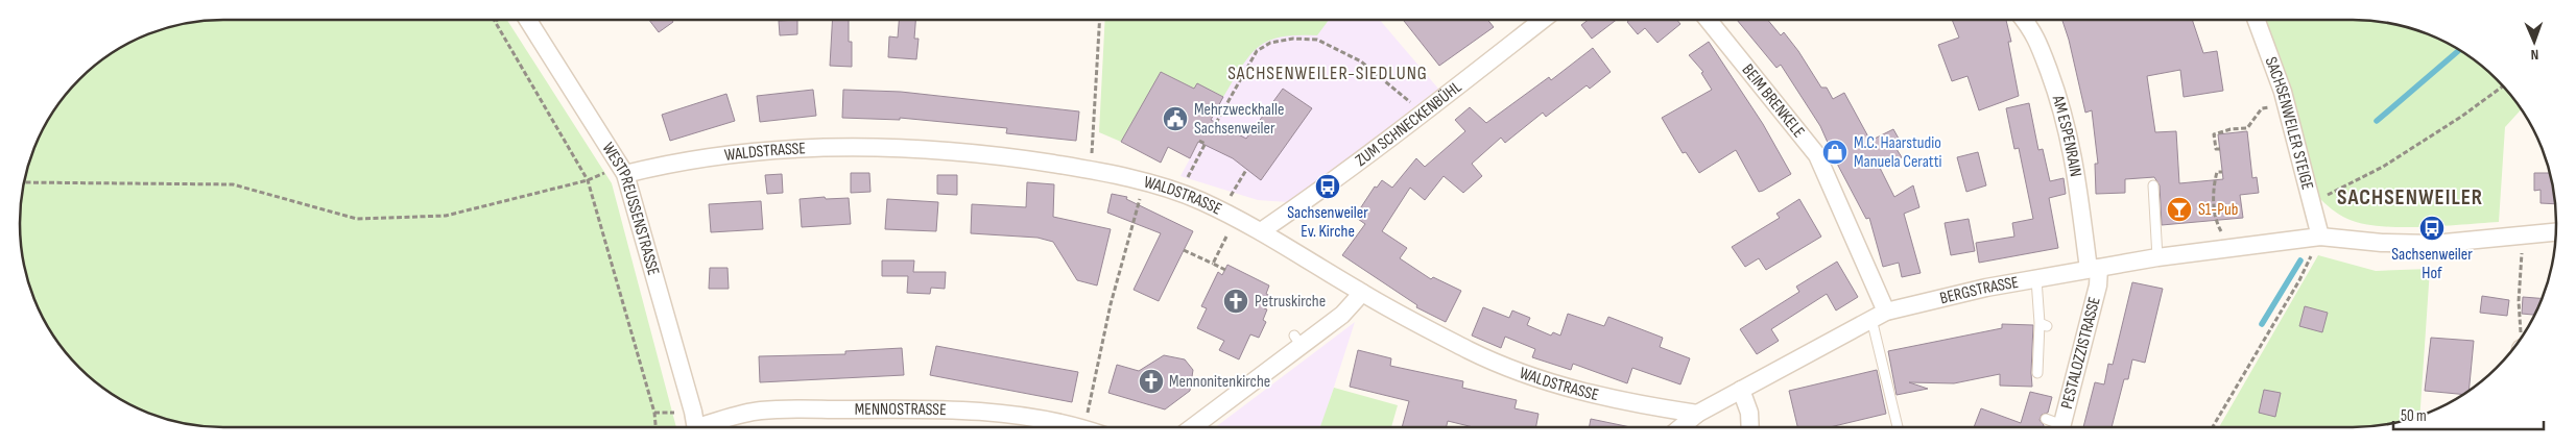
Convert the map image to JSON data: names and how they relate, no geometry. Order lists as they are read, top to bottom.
{
  "streets": {
    "street": [
      "BEIM BRENKELE",
      "ZUM SCHNECKENBÜHL",
      "SACHSENWEILER STEIGE",
      "AM ESPENRAIN",
      "WALDSTRASSE",
      "WESTPREUSSENSTRASSE",
      "BERGSTRASSE",
      "PESTALOZZISTRASSE",
      "MENNOSTRASSE"
    ]
  },
  "crossings": [
    ["BEIM BRENKELE", "BERGSTRASSE"],
    ["ZUM SCHNECKENBÜHL", "WALDSTRASSE"],
    ["SACHSENWEILER STEIGE", "BERGSTRASSE"],
    ["AM ESPENRAIN", "BERGSTRASSE"],
    ["AM ESPENRAIN", "PESTALOZZISTRASSE"],
    ["WALDSTRASSE", "WESTPREUSSENSTRASSE"],
    ["WALDSTRASSE", "BERGSTRASSE"],
    ["BERGSTRASSE", "PESTALOZZISTRASSE"]
  ],
  "districts": ["SACHSENWEILER-SIEDLUNG", "SACHSENWEILER"],
  "places": {
    "public building": ["Mehrzweckhalle Sachsenweiler"],
    "shop": ["M.C. Haarstudio Manuela Ceratti"],
    "bus stop": ["Sachsenweiler Ev. Kirche", "Sachsenweiler Hof"],
    "bar": ["S1-Pub"],
    "church": ["Petruskirche", "Mennonitenkirche"]
  },
  "scale_bar": "50 m",
  "north": "bottom"
}
